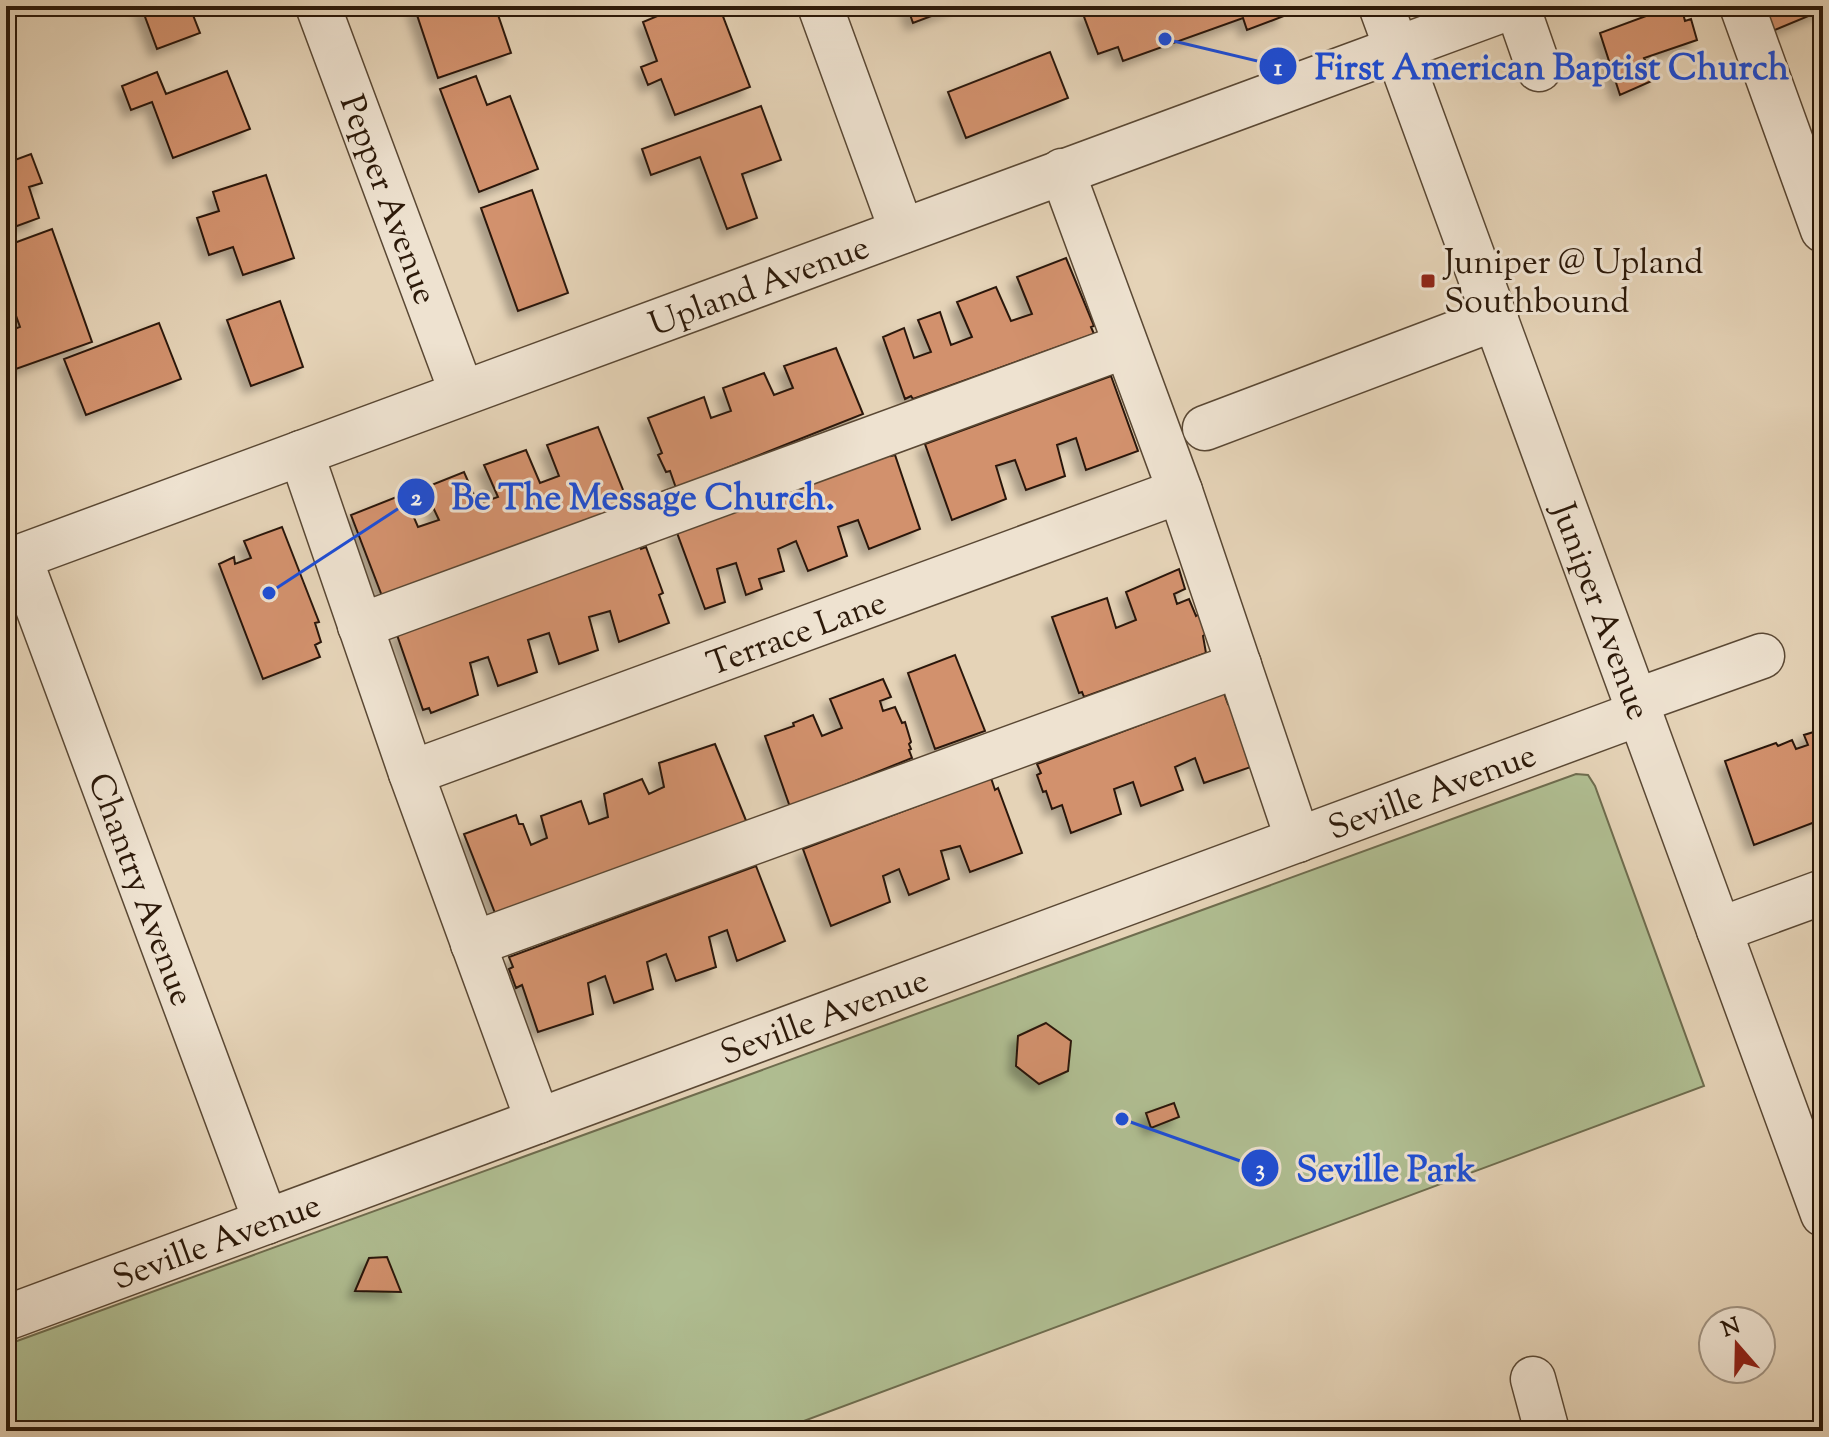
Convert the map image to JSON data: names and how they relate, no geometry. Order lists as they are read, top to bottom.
{
  "streets": {
    "street": [
      "Pepper Avenue",
      "Upland Avenue",
      "Juniper Avenue",
      "Terrace Lane",
      "Seville Avenue",
      "Chantry Avenue"
    ]
  },
  "crossings": [
    ["Pepper Avenue", "Upland Avenue"],
    ["Upland Avenue", "Juniper Avenue"],
    ["Upland Avenue", "Chantry Avenue"],
    ["Juniper Avenue", "Seville Avenue"],
    ["Seville Avenue", "Chantry Avenue"]
  ],
  "places": {
    "other": ["First American Baptist Church", "Be The Message Church.", "Seville Park"],
    "transit": ["Juniper @ Upland Southbound"]
  },
  "north": "top"
}
